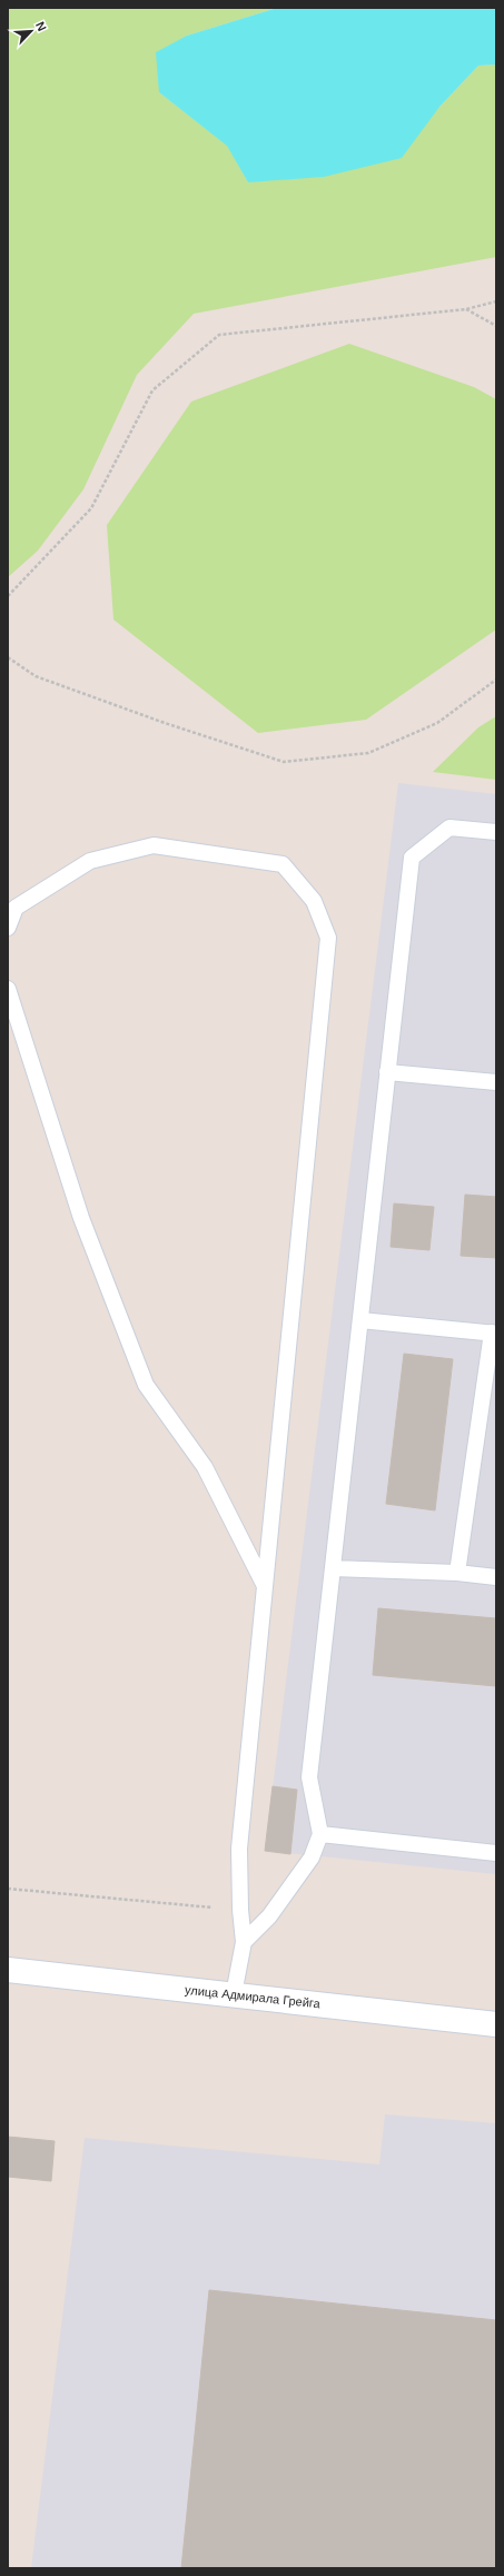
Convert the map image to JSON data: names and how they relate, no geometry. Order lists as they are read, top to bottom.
{
  "streets": {
    "street": ["улица Адмирала Грейга"]
  },
  "north": "top right"
}
